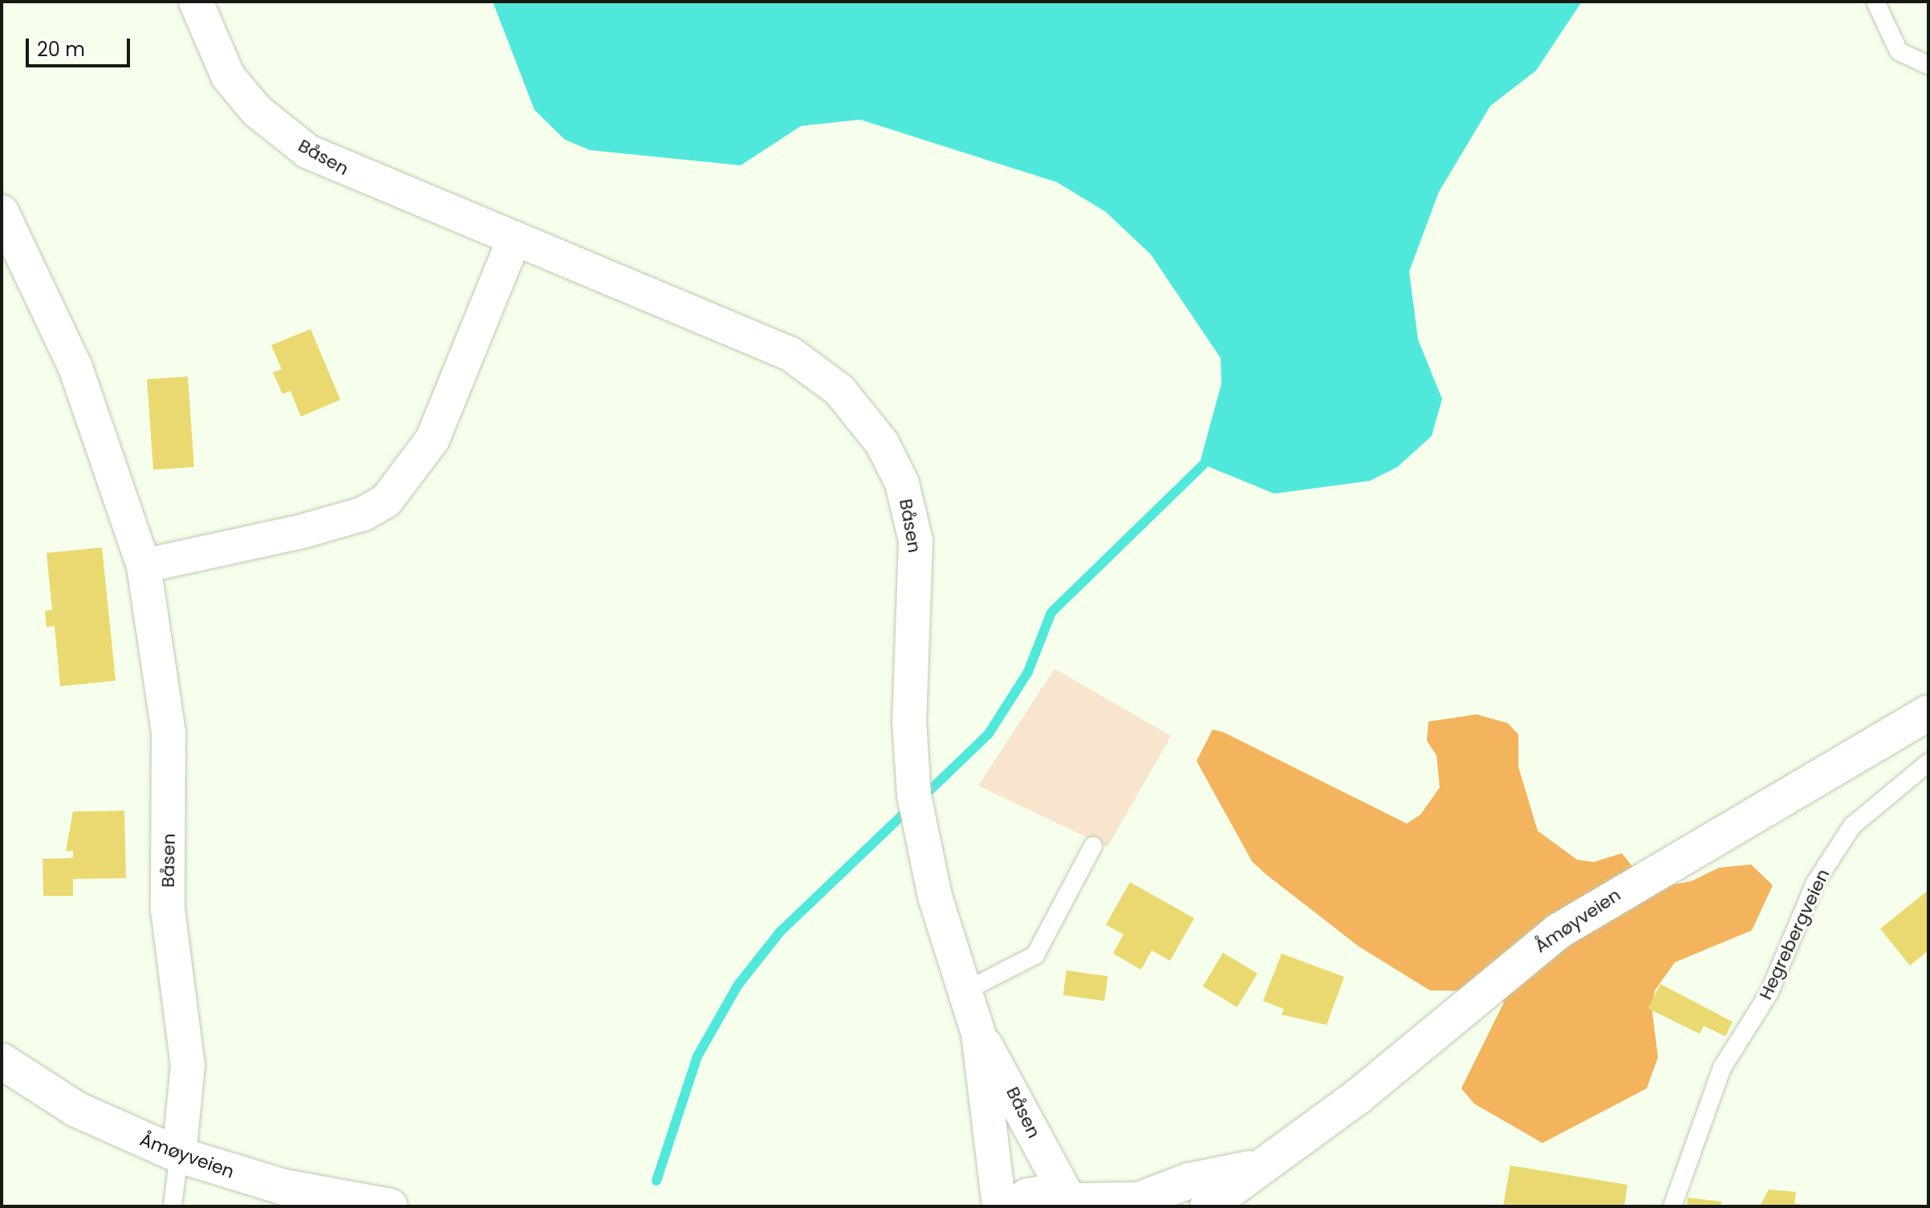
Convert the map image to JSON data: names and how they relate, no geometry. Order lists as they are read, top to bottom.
{
  "streets": {
    "main road": ["Åmøyveien"],
    "street": ["Båsen"],
    "lane": ["Hegrebergveien"]
  },
  "crossings": [
    ["Båsen", "Åmøyveien"]
  ],
  "scale_bar": "20 m"
}
